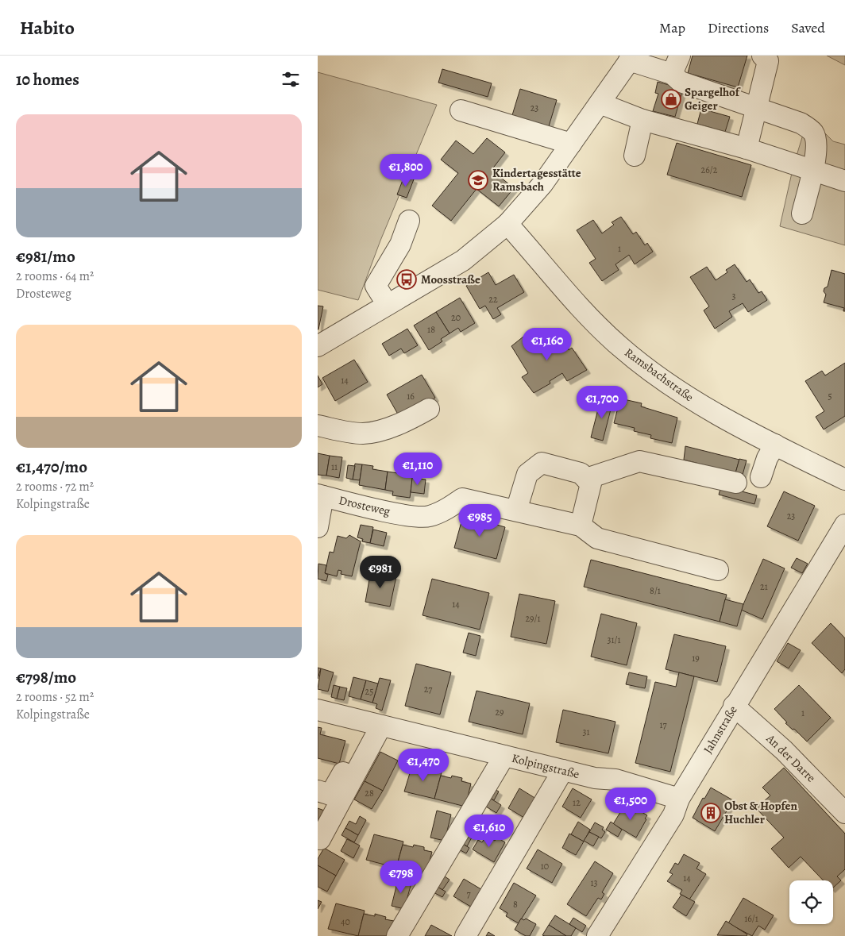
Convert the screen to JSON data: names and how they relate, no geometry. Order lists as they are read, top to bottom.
{
  "streets": {
    "street": [
      "Ramsbachstraße",
      "Drosteweg",
      "Jahnstraße",
      "An der Darre",
      "Kolpingstraße"
    ]
  },
  "crossings": [
    ["Jahnstraße", "An der Darre"],
    ["Jahnstraße", "Kolpingstraße"]
  ],
  "places": {
    "shop": ["Spargelhof Geiger"],
    "school or university": ["Kindertagesstätte Ramsbach"],
    "bus stop": ["Moosstraße"],
    "building": ["Obst & Hopfen Huchler"]
  },
  "house_numbers": [
    "23",
    "26/2",
    "1",
    "3",
    "22",
    "20",
    "18",
    "14",
    "16",
    "5",
    "11",
    "23",
    "21",
    "8/1",
    "14",
    "29/1",
    "31/1",
    "19",
    "27",
    "25",
    "29",
    "1",
    "17",
    "31",
    "28",
    "12",
    "10",
    "14",
    "13",
    "7",
    "8",
    "16/1",
    "40"
  ],
  "page": {
    "header": "Habito",
    "nav": ["Map", "Directions", "Saved"],
    "heading": "10 homes",
    "list": [
      {
        "name": "€981/mo",
        "note": "2 rooms · 64 m² · Drosteweg"
      },
      {
        "name": "€1,470/mo",
        "note": "2 rooms · 72 m² · Kolpingstraße"
      },
      {
        "name": "€798/mo",
        "note": "2 rooms · 52 m² · Kolpingstraße"
      }
    ],
    "price": [
      "€1,800",
      "€1,160",
      "€1,700",
      "€1,110",
      "€985",
      "€981",
      "€1,470",
      "€1,500",
      "€1,610",
      "€798"
    ]
  }
}
